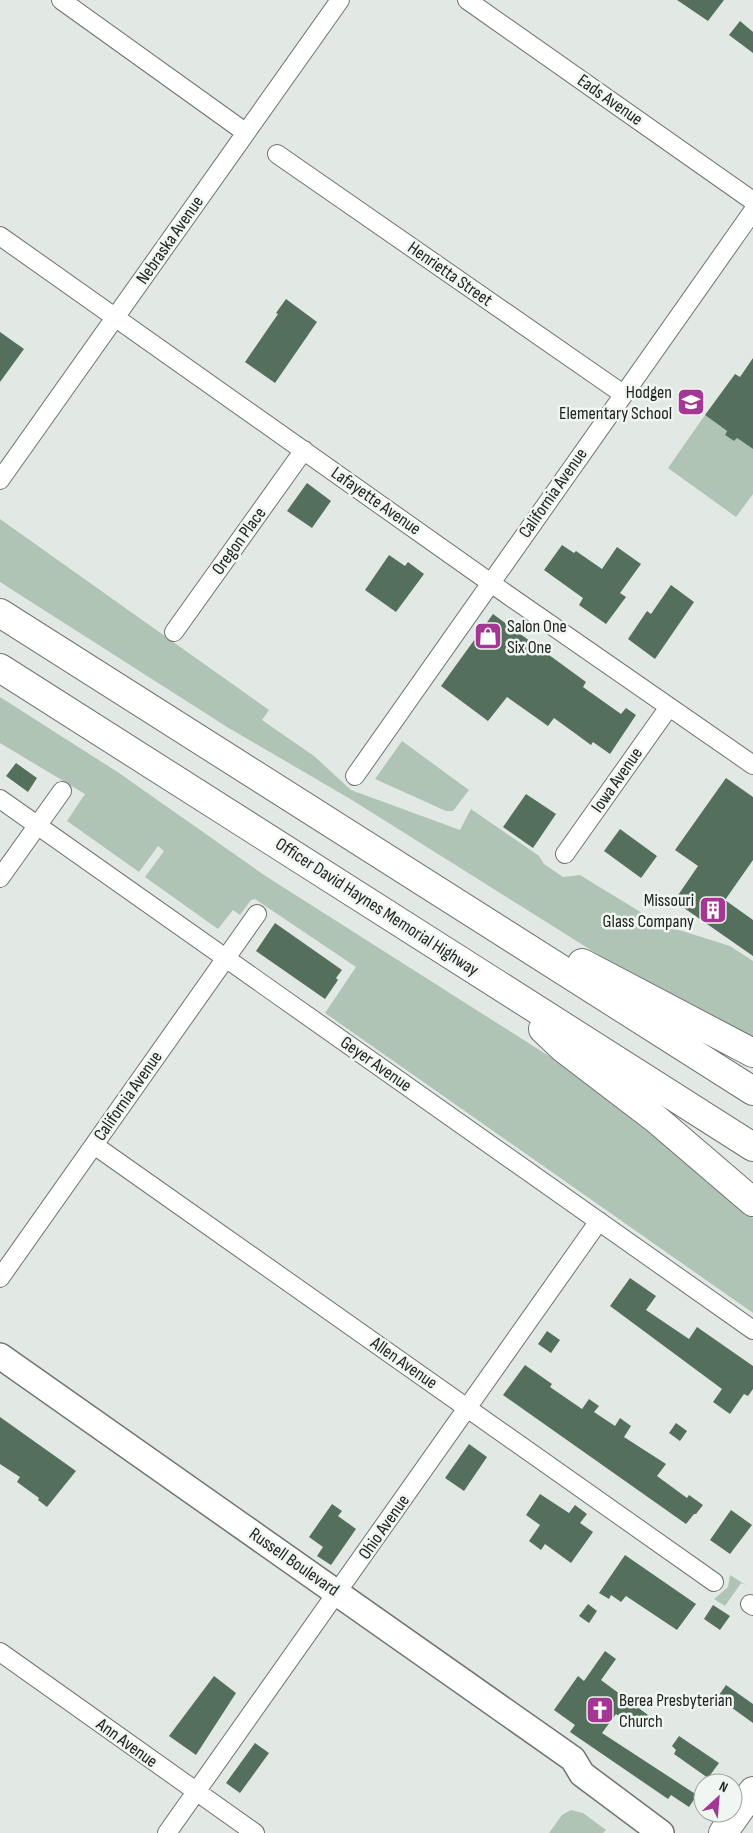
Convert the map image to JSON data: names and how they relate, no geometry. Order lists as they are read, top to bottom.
{
  "streets": {
    "main road": ["Officer David Haynes Memorial Highway", "Russell Boulevard"],
    "street": [
      "Eads Avenue",
      "Nebraska Avenue",
      "Henrietta Street",
      "California Avenue",
      "Lafayette Avenue",
      "Oregon Place",
      "Iowa Avenue",
      "Geyer Avenue",
      "Allen Avenue",
      "Ohio Avenue",
      "Ann Avenue"
    ]
  },
  "crossings": [
    ["Nebraska Avenue", "Lafayette Avenue"],
    ["Henrietta Street", "California Avenue"],
    ["California Avenue", "Lafayette Avenue"],
    ["California Avenue", "Geyer Avenue"],
    ["California Avenue", "Allen Avenue"],
    ["Lafayette Avenue", "Oregon Place"],
    ["Lafayette Avenue", "Iowa Avenue"],
    ["Geyer Avenue", "Ohio Avenue"],
    ["Allen Avenue", "Ohio Avenue"],
    ["Ohio Avenue", "Russell Boulevard"],
    ["Ohio Avenue", "Ann Avenue"]
  ],
  "places": {
    "school or university": ["Hodgen Elementary School"],
    "shop": ["Salon One Six One"],
    "building": ["Missouri Glass Company"],
    "church": ["Berea Presbyterian Church"]
  },
  "north": "top right"
}
